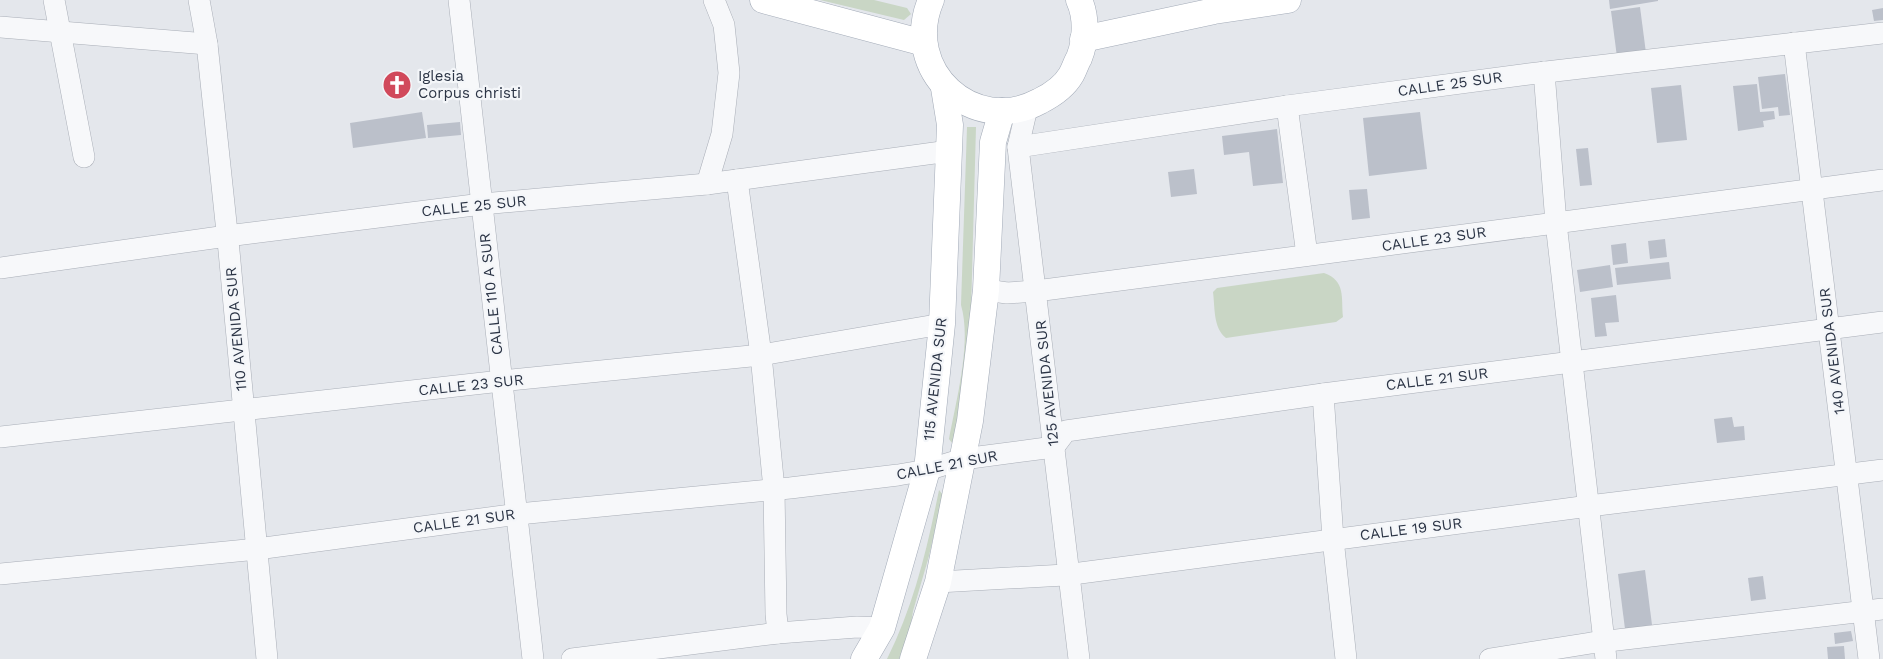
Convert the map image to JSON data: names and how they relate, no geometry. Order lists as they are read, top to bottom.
{
  "streets": {
    "main road": ["115 AVENIDA SUR"],
    "street": [
      "CALLE 25 SUR",
      "CALLE 23 SUR",
      "CALLE 110 A SUR",
      "110 AVENIDA SUR",
      "140 AVENIDA SUR",
      "CALLE 21 SUR",
      "125 AVENIDA SUR",
      "CALLE 19 SUR"
    ]
  },
  "crossings": [
    ["CALLE 25 SUR", "CALLE 110 A SUR"],
    ["CALLE 25 SUR", "110 AVENIDA SUR"],
    ["CALLE 25 SUR", "140 AVENIDA SUR"],
    ["CALLE 25 SUR", "115 AVENIDA SUR"],
    ["CALLE 25 SUR", "125 AVENIDA SUR"],
    ["CALLE 23 SUR", "CALLE 110 A SUR"],
    ["CALLE 23 SUR", "110 AVENIDA SUR"],
    ["CALLE 23 SUR", "140 AVENIDA SUR"],
    ["CALLE 23 SUR", "115 AVENIDA SUR"],
    ["CALLE 23 SUR", "125 AVENIDA SUR"],
    ["CALLE 110 A SUR", "CALLE 21 SUR"],
    ["110 AVENIDA SUR", "CALLE 21 SUR"],
    ["140 AVENIDA SUR", "CALLE 21 SUR"],
    ["140 AVENIDA SUR", "CALLE 19 SUR"],
    ["115 AVENIDA SUR", "CALLE 21 SUR"],
    ["CALLE 21 SUR", "125 AVENIDA SUR"],
    ["125 AVENIDA SUR", "CALLE 19 SUR"]
  ],
  "places": {
    "church": ["Iglesia Corpus christi"]
  }
}
